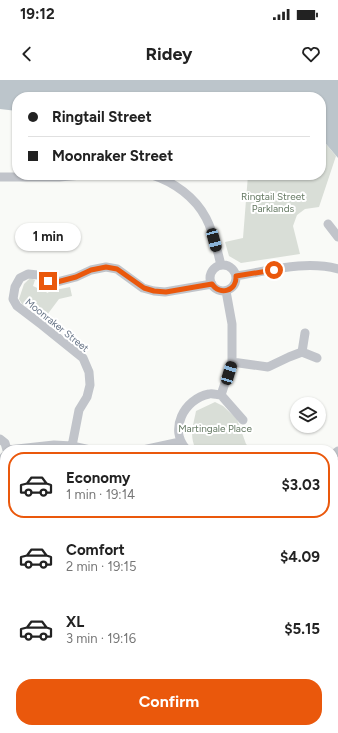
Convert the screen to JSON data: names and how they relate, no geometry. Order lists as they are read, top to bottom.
{
  "streets": {
    "street": ["Moonraker Street"]
  },
  "parks": ["Ringtail Street Parklands", "Martingale Place"],
  "page": {
    "status": "19:12",
    "header": "Ridey",
    "banner": ["Ringtail Street", "Moonraker Street"],
    "bubble": "1 min",
    "list": [
      {
        "name": "Economy",
        "note": "1 min · 19:14",
        "value": "$3.03"
      },
      {
        "name": "Comfort",
        "note": "2 min · 19:15",
        "value": "$4.09"
      },
      {
        "name": "XL",
        "note": "3 min · 19:16",
        "value": "$5.15"
      }
    ],
    "buttons": "Confirm"
  }
}
